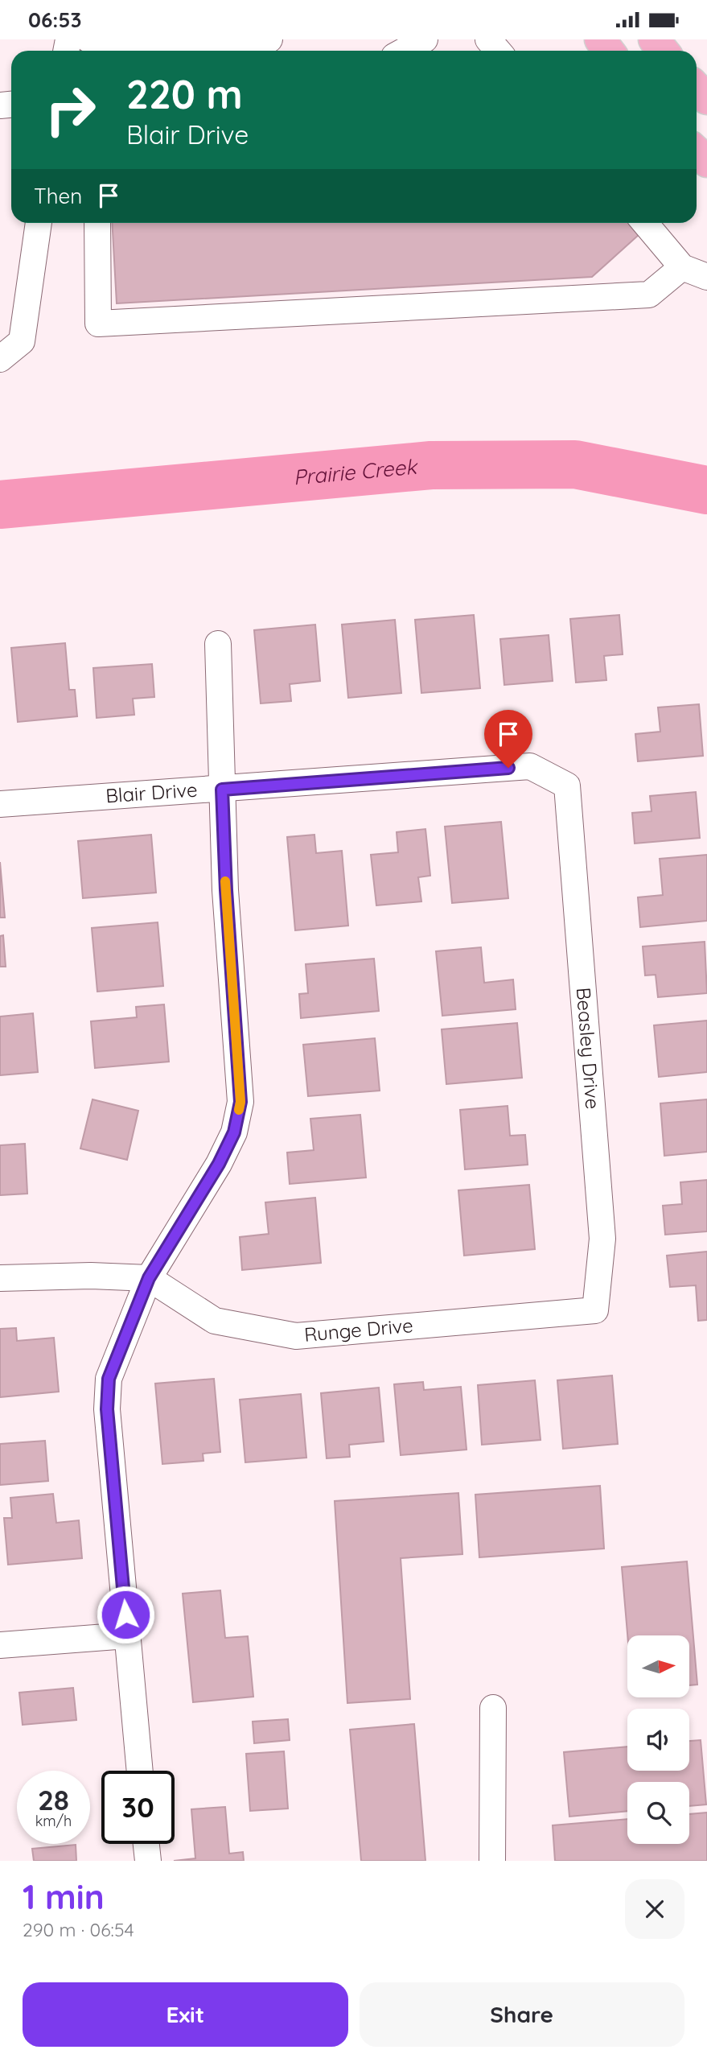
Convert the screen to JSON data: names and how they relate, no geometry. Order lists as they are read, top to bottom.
{
  "streets": {
    "street": ["Blair Drive", "Beasley Drive", "Runge Drive"]
  },
  "crossings": [
    ["Blair Drive", "Beasley Drive"],
    ["Beasley Drive", "Runge Drive"]
  ],
  "water": ["Prairie Creek"],
  "north": "right",
  "page": {
    "status": "06:53",
    "turn": ["220 m", "Blair Drive"],
    "then": "Then",
    "speed": "28 km/h",
    "limit": "30",
    "heading": ["1 min", "290 m · 06:54"],
    "buttons": ["Exit", "Share"]
  }
}
